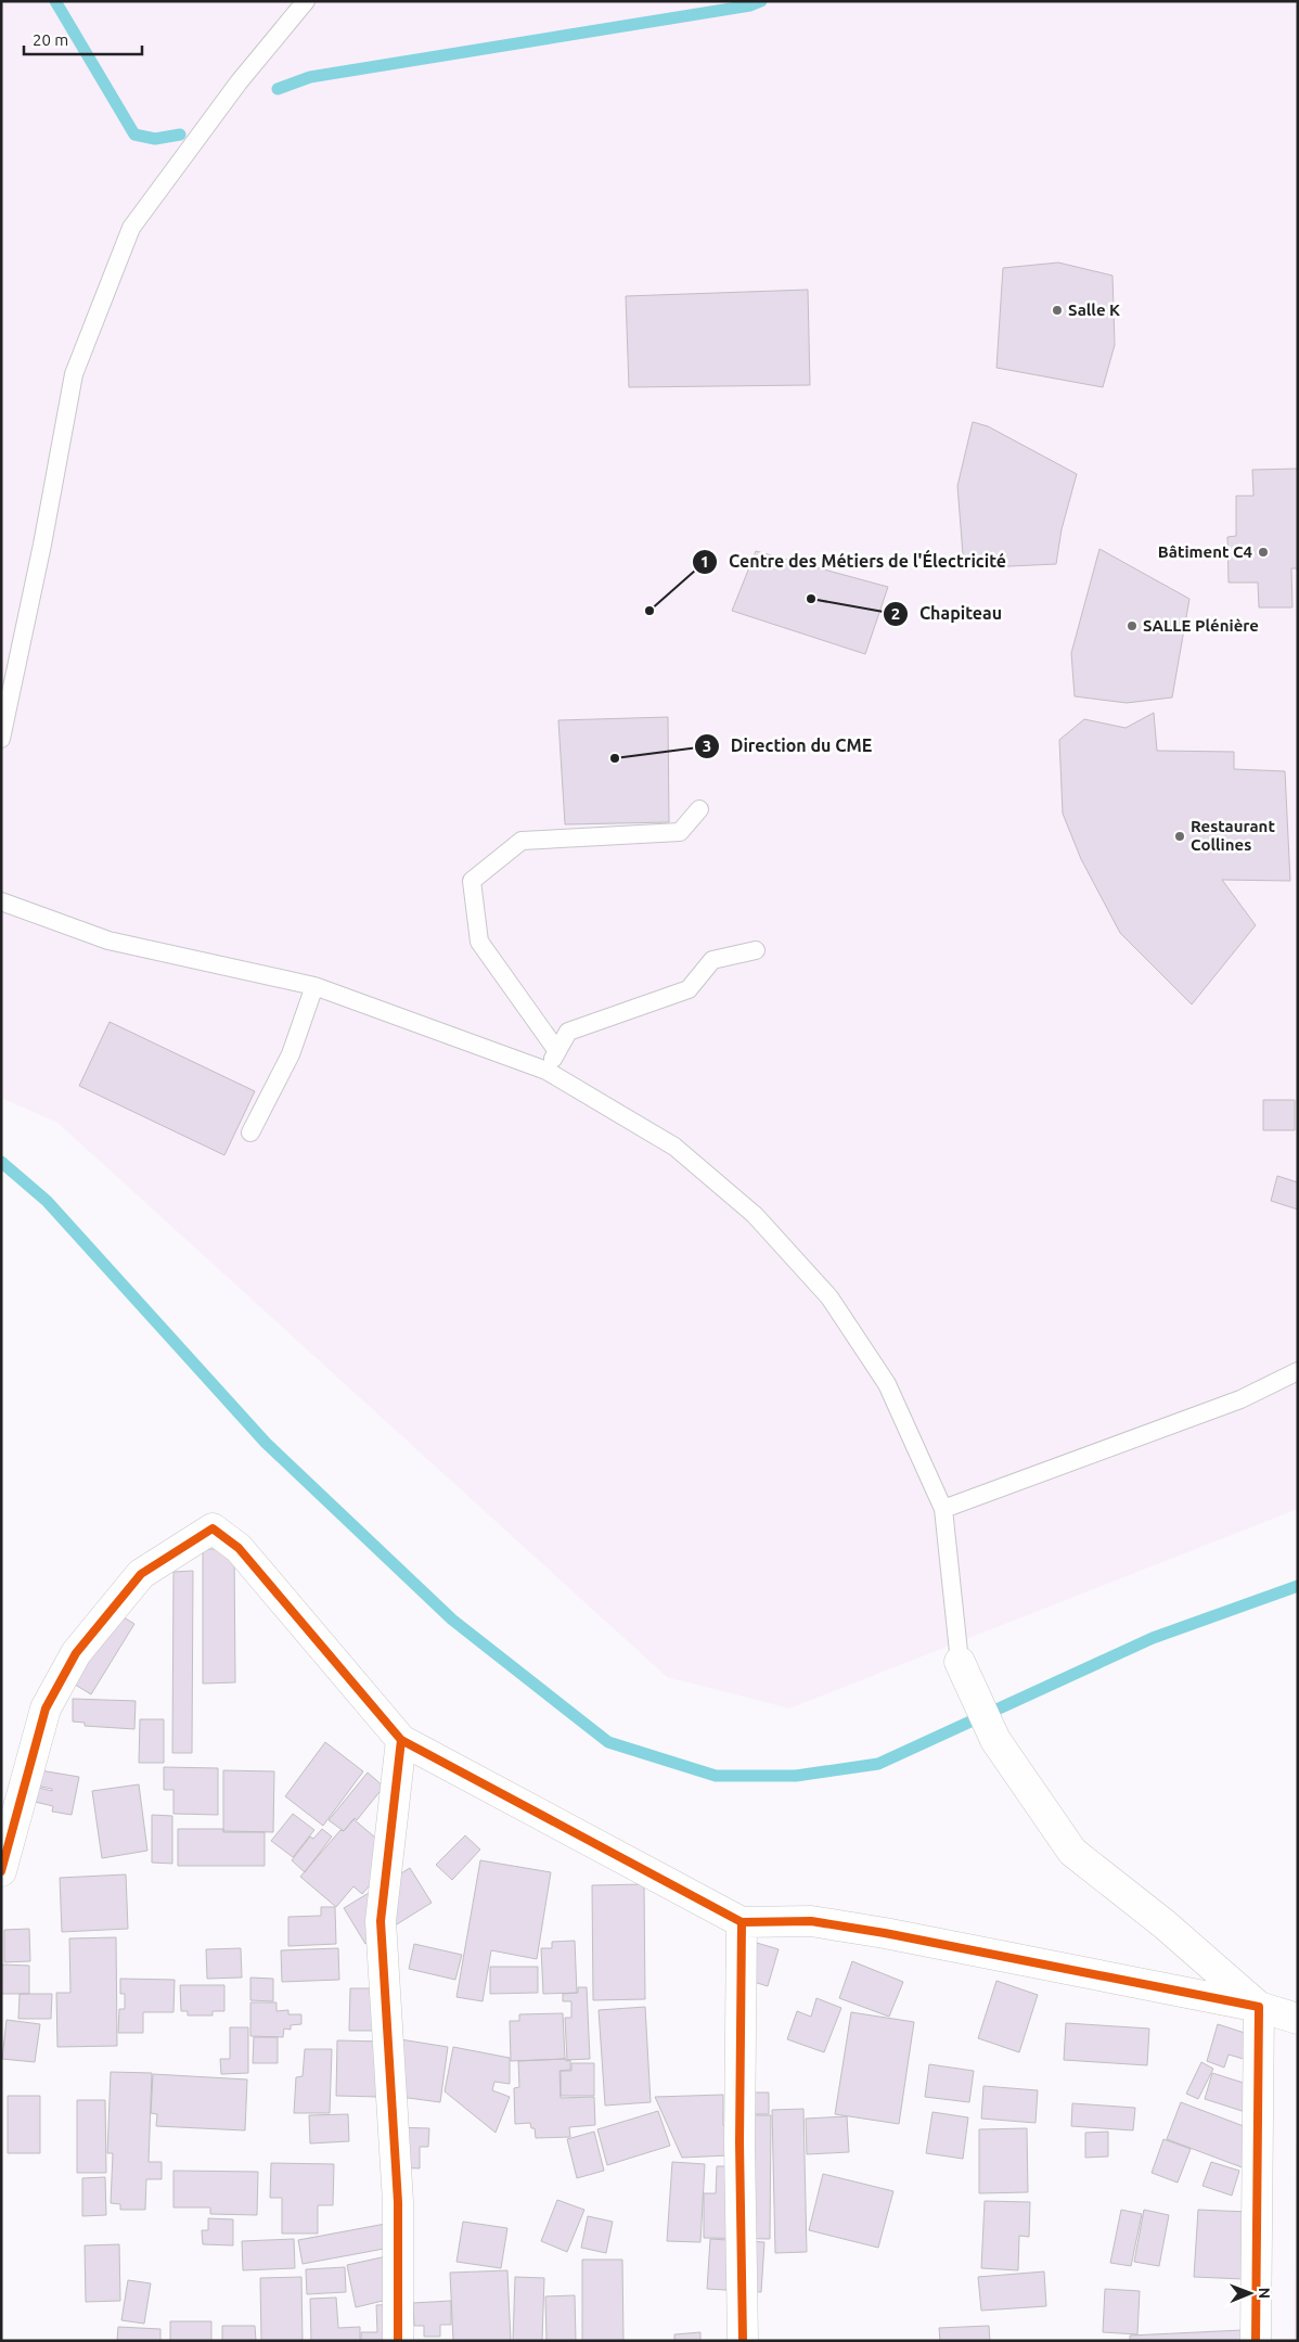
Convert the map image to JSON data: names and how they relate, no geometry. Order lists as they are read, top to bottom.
{
  "places": [
    "Salle K",
    "Bâtiment C4",
    "Chapiteau",
    "Centre des Métiers de l'Électricité",
    "SALLE Plénière",
    "Direction du CME",
    "Restaurant Collines"
  ],
  "scale_bar": "20 m",
  "north": "right"
}
